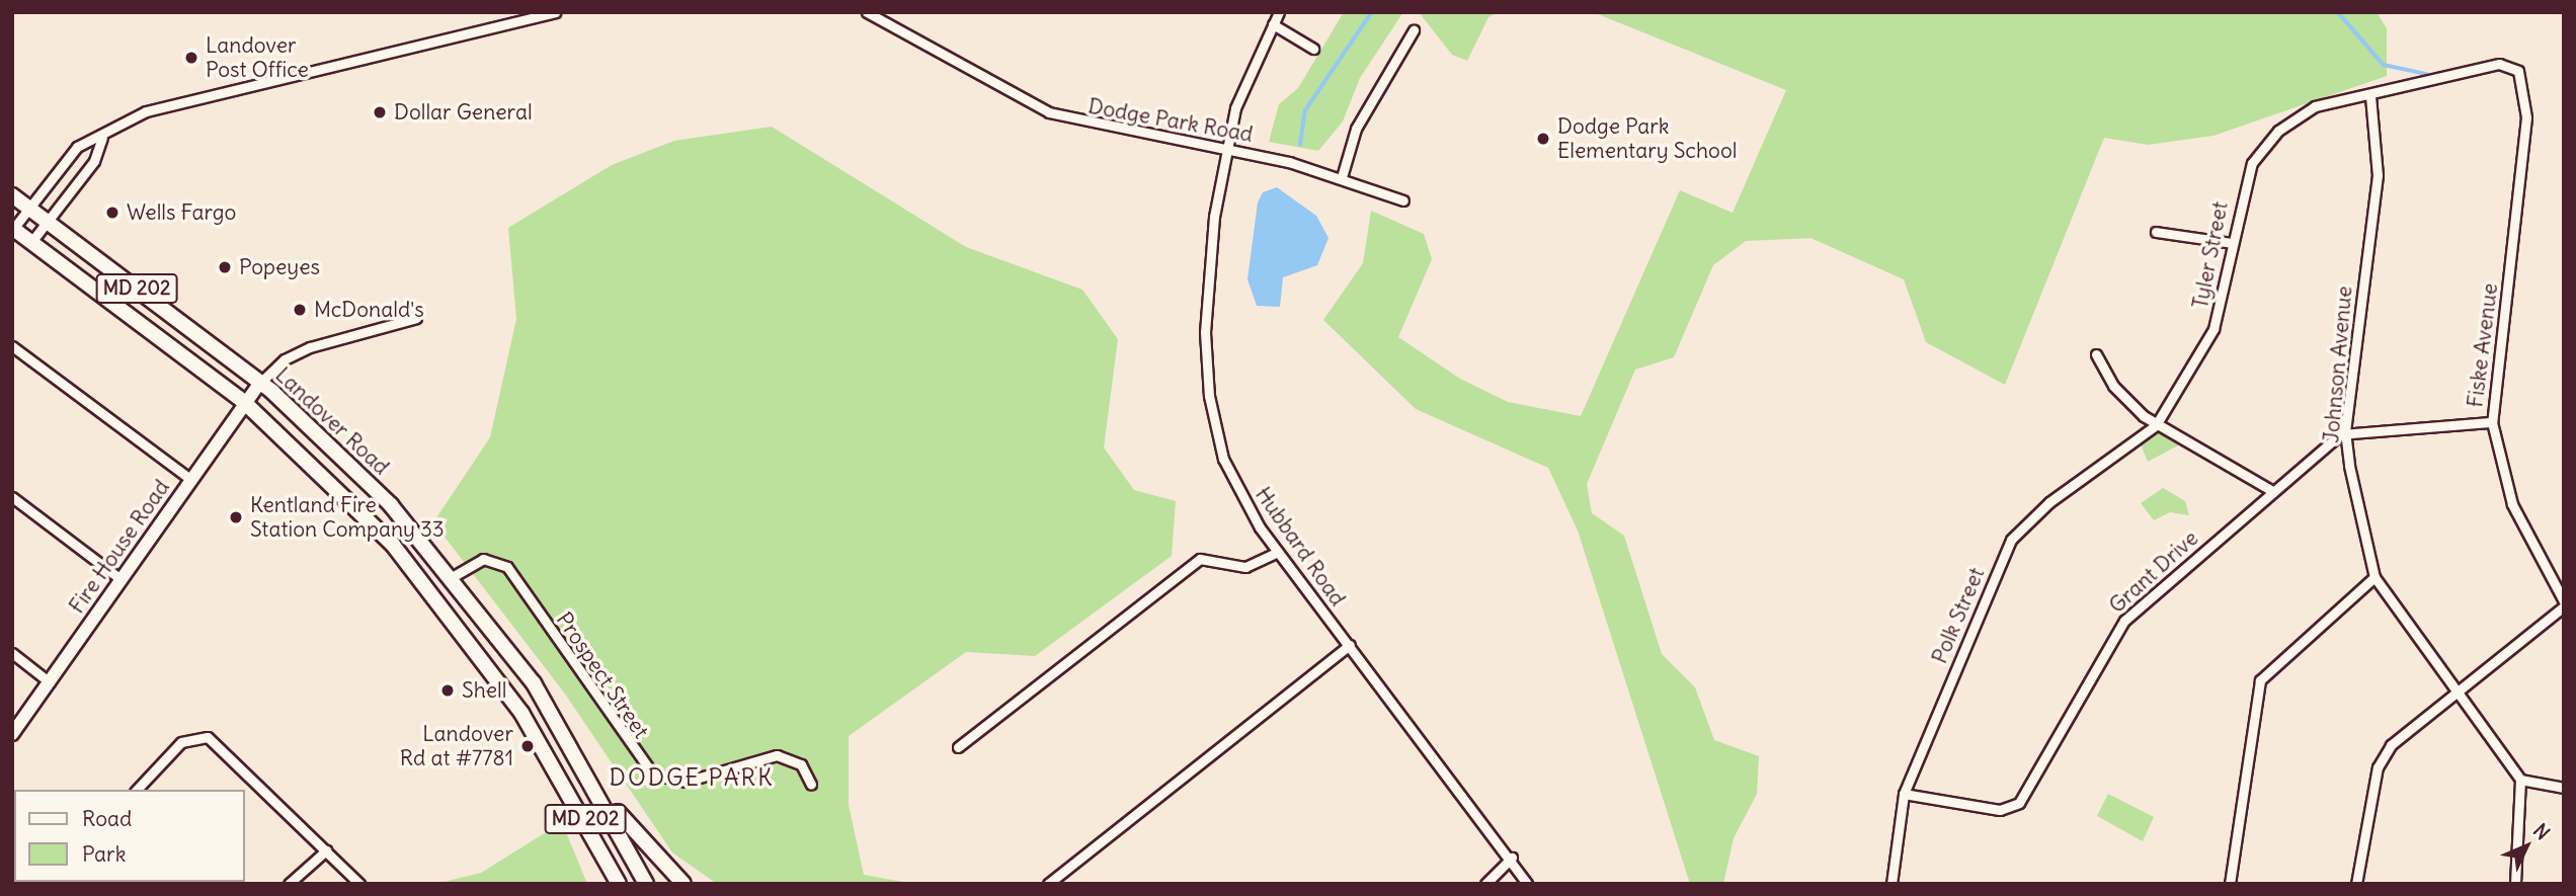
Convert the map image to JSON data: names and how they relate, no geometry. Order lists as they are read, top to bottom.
{
  "streets": {
    "main road": ["MD 202", "Landover Road"],
    "street": [
      "Dodge Park Road",
      "Tyler Street",
      "Fiske Avenue",
      "Johnson Avenue",
      "Fire House Road",
      "Hubbard Road",
      "Grant Drive",
      "Polk Street",
      "Prospect Street"
    ]
  },
  "crossings": [
    ["Dodge Park Road", "Hubbard Road"],
    ["Tyler Street", "Fiske Avenue"],
    ["Tyler Street", "Johnson Avenue"],
    ["Tyler Street", "Polk Street"],
    ["Johnson Avenue", "Grant Drive"],
    ["Landover Road", "Fire House Road"],
    ["Landover Road", "Prospect Street"],
    ["Grant Drive", "Polk Street"]
  ],
  "districts": ["DODGE PARK"],
  "places": [
    "Landover Post Office",
    "Dollar General",
    "Dodge Park Elementary School",
    "Wells Fargo",
    "Popeyes",
    "McDonald's",
    "Kentland Fire Station Company 33",
    "Shell",
    "Landover Rd at #7781"
  ],
  "legend": ["Road", "Park"],
  "north": "top right"
}
